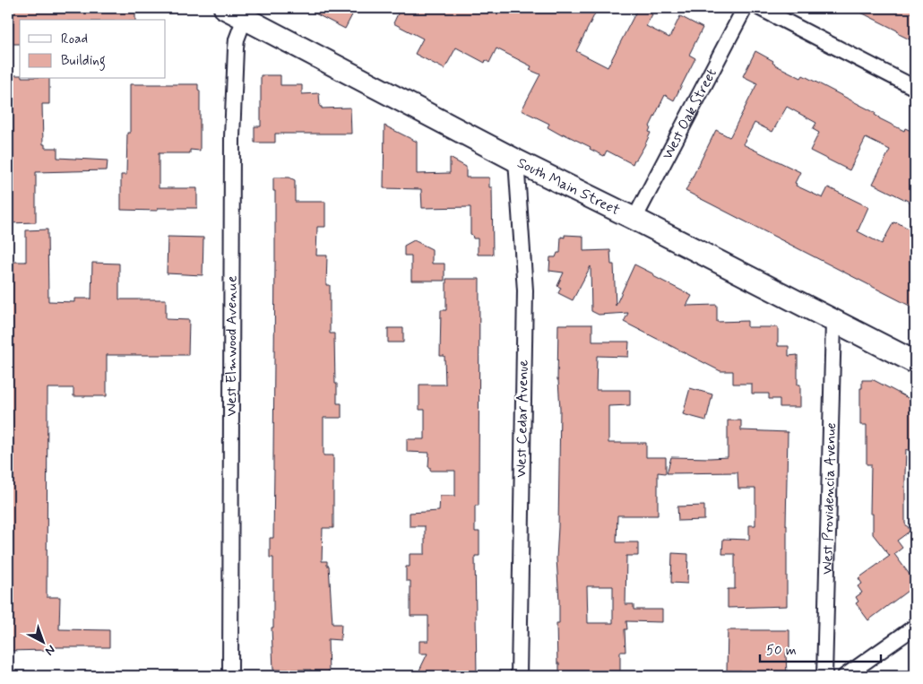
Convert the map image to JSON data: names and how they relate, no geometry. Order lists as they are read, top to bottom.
{
  "streets": {
    "main road": ["South Main Street"],
    "street": [
      "West Oak Street",
      "West Elmwood Avenue",
      "West Cedar Avenue",
      "West Providencia Avenue"
    ]
  },
  "crossings": [
    ["West Oak Street", "South Main Street"],
    ["South Main Street", "West Elmwood Avenue"],
    ["South Main Street", "West Cedar Avenue"],
    ["South Main Street", "West Providencia Avenue"]
  ],
  "legend": ["Road", "Building"],
  "scale_bar": "50 m",
  "north": "bottom right"
}
